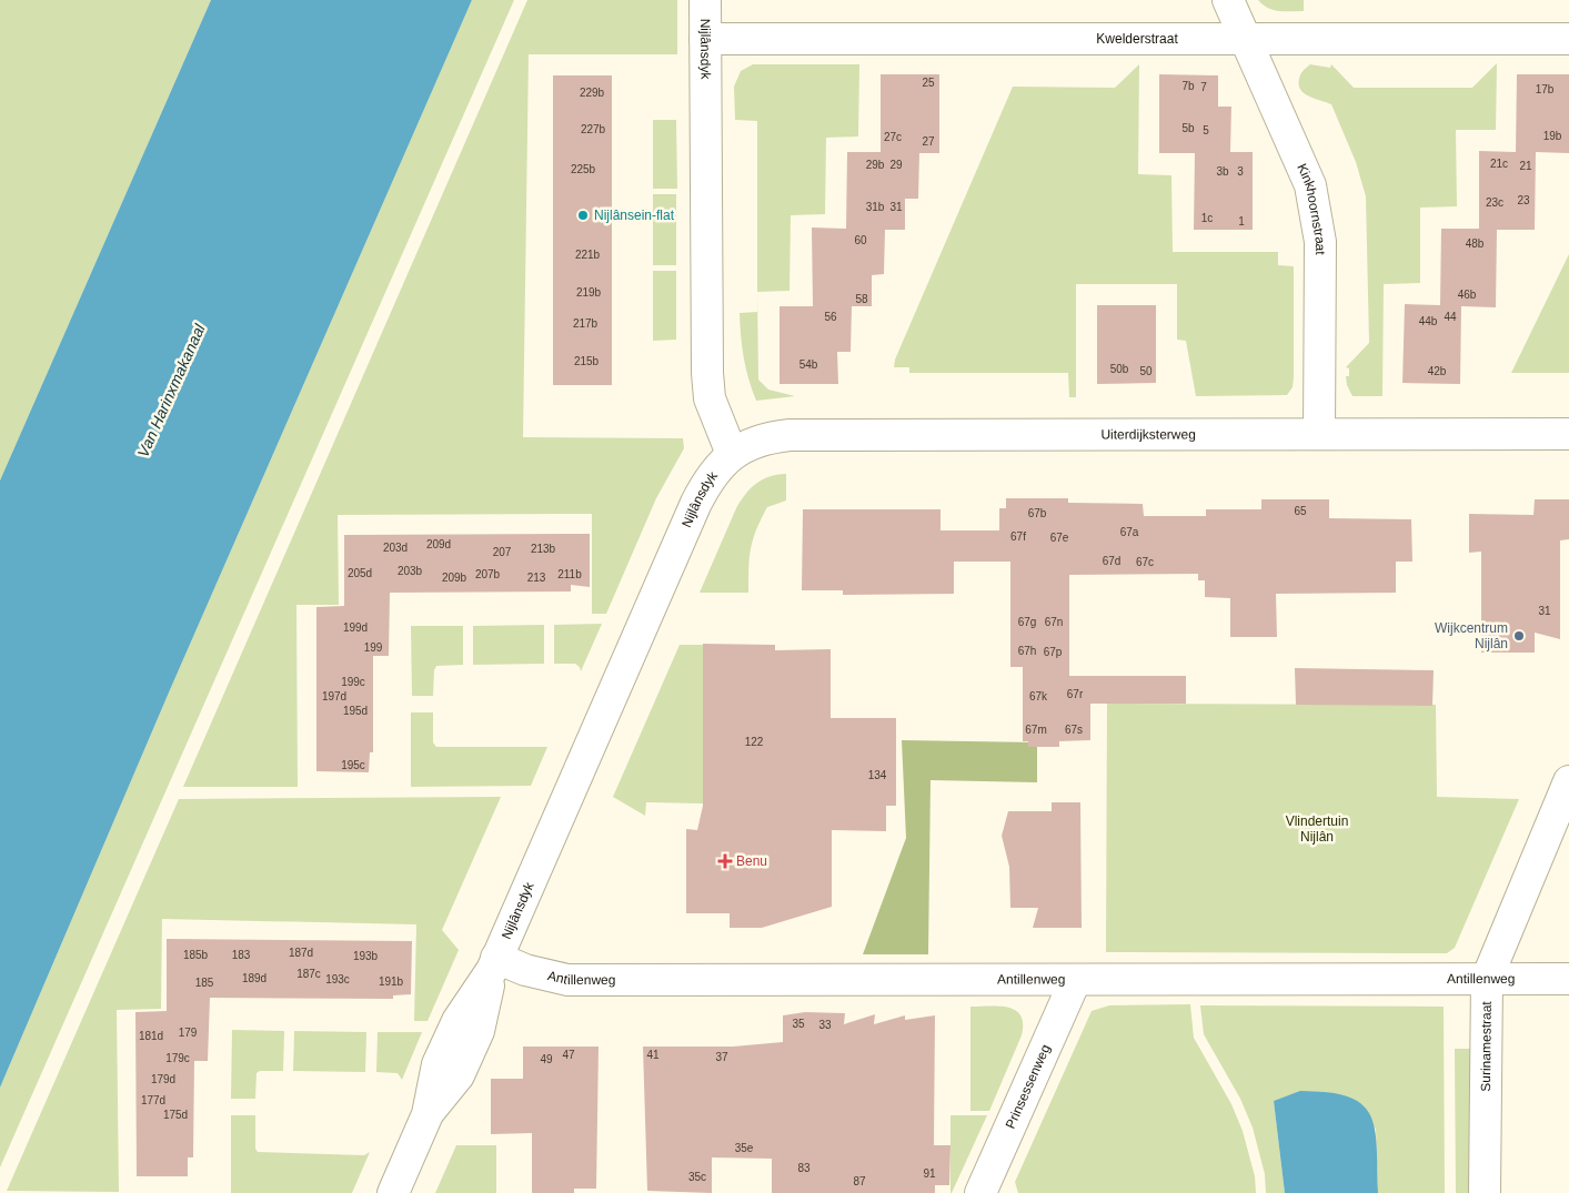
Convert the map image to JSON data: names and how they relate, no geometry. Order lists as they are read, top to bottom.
{
  "streets": {
    "street": [
      "Kwelderstraat",
      "Nijlânsdyk",
      "Kinkhoornstraat",
      "Uiterdijksterweg",
      "Antillenweg",
      "Surinamestraat",
      "Prinsessenweg"
    ]
  },
  "crossings": [
    ["Kwelderstraat", "Nijlânsdyk"],
    ["Kwelderstraat", "Kinkhoornstraat"],
    ["Nijlânsdyk", "Uiterdijksterweg"],
    ["Nijlânsdyk", "Antillenweg"],
    ["Kinkhoornstraat", "Uiterdijksterweg"],
    ["Antillenweg", "Surinamestraat"],
    ["Antillenweg", "Prinsessenweg"]
  ],
  "water": ["Van Harinxmakanaal"],
  "parks": ["Vlindertuin Nijlân"],
  "places": {
    "other": ["Nijlânsein-flat", "Wijkcentrum Nijlân"],
    "health": ["Benu"]
  },
  "house_numbers": [
    "25",
    "7b",
    "7",
    "17b",
    "229b",
    "5b",
    "227b",
    "5",
    "19b",
    "27c",
    "27",
    "21c",
    "29b",
    "29",
    "21",
    "225b",
    "3b",
    "3",
    "23",
    "23c",
    "31b",
    "31",
    "1c",
    "1",
    "60",
    "48b",
    "221b",
    "219b",
    "46b",
    "58",
    "56",
    "44",
    "44b",
    "217b",
    "215b",
    "54b",
    "50b",
    "50",
    "42b",
    "65",
    "67b",
    "67a",
    "67f",
    "67e",
    "209d",
    "203d",
    "213b",
    "207",
    "67d",
    "67c",
    "203b",
    "205d",
    "207b",
    "211b",
    "209b",
    "213",
    "31",
    "67g",
    "67n",
    "199d",
    "199",
    "67h",
    "67p",
    "199c",
    "67r",
    "197d",
    "67k",
    "195d",
    "67m",
    "67s",
    "122",
    "195c",
    "134",
    "187d",
    "185b",
    "183",
    "193b",
    "187c",
    "189d",
    "193c",
    "191b",
    "185",
    "35",
    "33",
    "179",
    "181d",
    "47",
    "41",
    "37",
    "179c",
    "49",
    "179d",
    "177d",
    "175d",
    "35e",
    "83",
    "91",
    "35c",
    "87"
  ]
}
